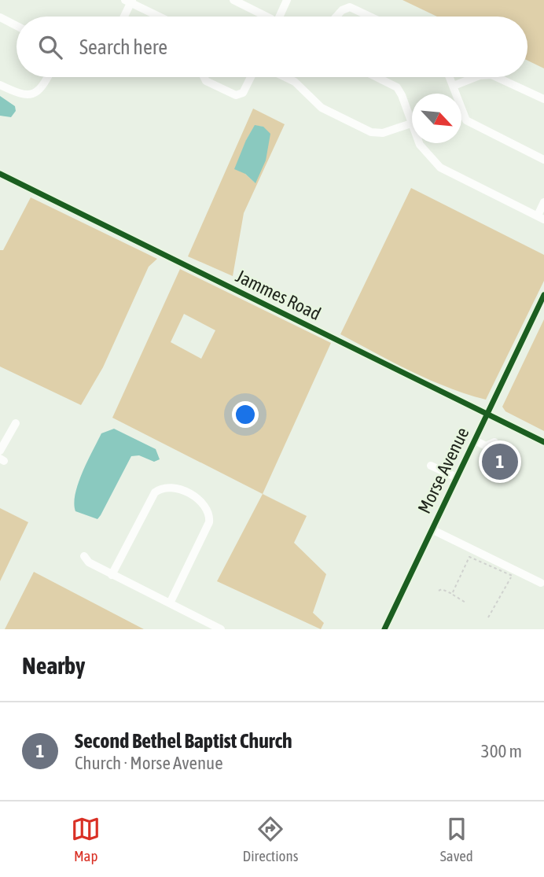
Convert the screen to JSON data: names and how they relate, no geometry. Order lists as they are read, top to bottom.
{
  "streets": {
    "street": ["Jammes Road", "Morse Avenue"]
  },
  "crossings": [
    ["Jammes Road", "Morse Avenue"]
  ],
  "north": "bottom right",
  "page": {
    "search": "Search here",
    "pins": "1",
    "heading": "Nearby",
    "list": [
      {
        "mark": "1",
        "name": "Second Bethel Baptist Church",
        "note": "Church · Morse Avenue",
        "value": "300 m"
      }
    ],
    "nav": ["Map", "Directions", "Saved"]
  }
}
